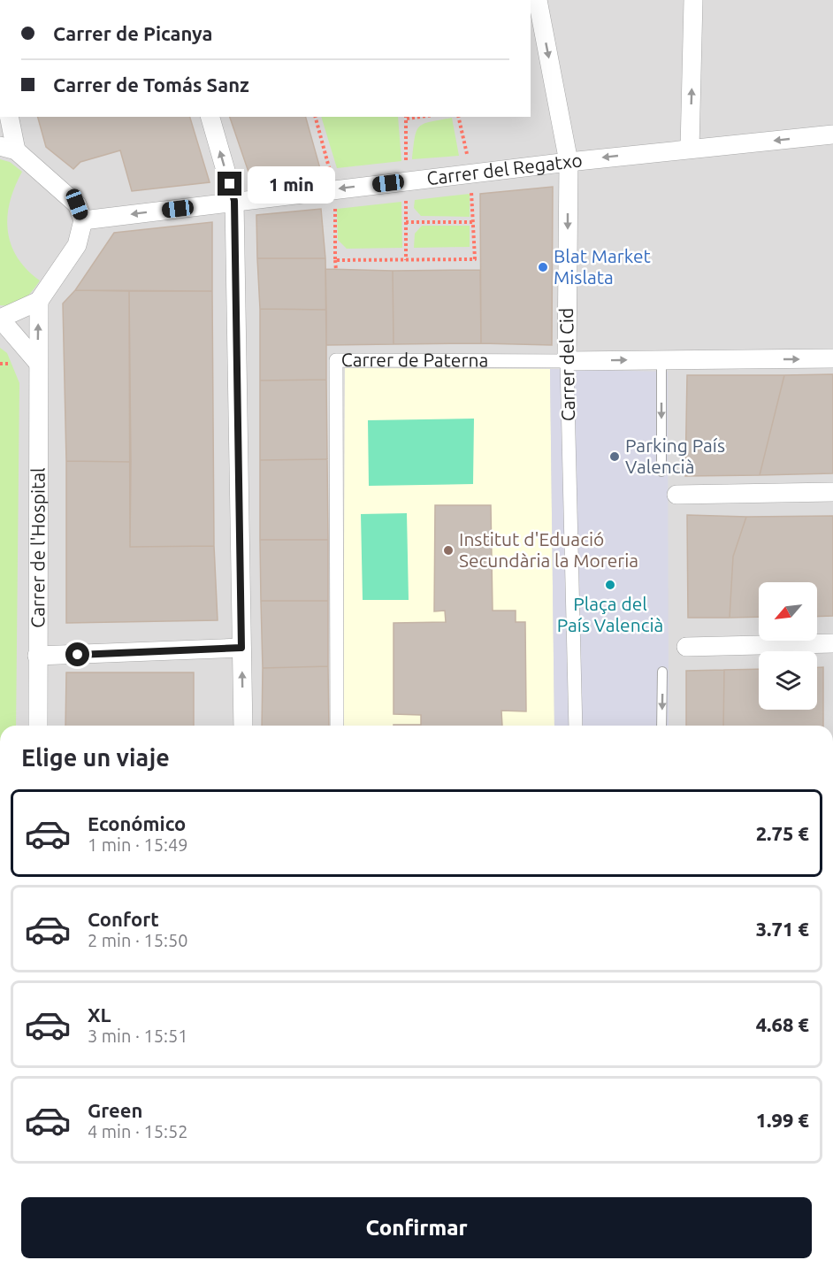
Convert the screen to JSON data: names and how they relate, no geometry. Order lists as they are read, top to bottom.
{
  "streets": {
    "street": [
      "Carrer del Regatxo",
      "Carrer de Paterna",
      "Carrer del Cid",
      "Carrer de l'Hospital"
    ]
  },
  "crossings": [
    ["Carrer del Regatxo", "Carrer del Cid"],
    ["Carrer de Paterna", "Carrer del Cid"]
  ],
  "one_way": ["Carrer del Regatxo"],
  "places": [
    "Blat Market Mislata",
    "Parking País Valencià",
    "Institut d'Eduació Secundària la Moreria",
    "Plaça del País Valencià"
  ],
  "north": "bottom left",
  "page": {
    "banner": ["Carrer de Picanya", "Carrer de Tomás Sanz"],
    "bubble": "1 min",
    "heading": "Elige un viaje",
    "list": [
      {
        "name": "Económico",
        "note": "1 min · 15:49",
        "value": "2.75 €"
      },
      {
        "name": "Confort",
        "note": "2 min · 15:50",
        "value": "3.71 €"
      },
      {
        "name": "XL",
        "note": "3 min · 15:51",
        "value": "4.68 €"
      },
      {
        "name": "Green",
        "note": "4 min · 15:52",
        "value": "1.99 €"
      }
    ],
    "buttons": "Confirmar"
  }
}
